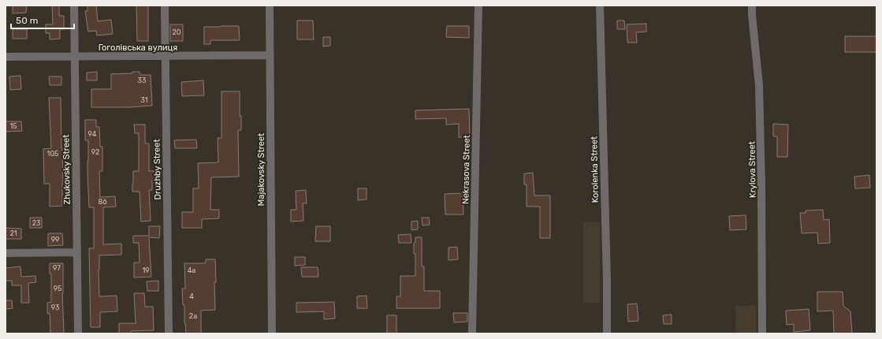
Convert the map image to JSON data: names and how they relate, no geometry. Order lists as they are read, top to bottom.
{
  "streets": {
    "street": [
      "Гоголівська вулиця",
      "Zhukovsky Street",
      "Druzhby Street",
      "Majakovsky Street",
      "Nekrasova Street",
      "Korolenka Street",
      "Krylova Street"
    ]
  },
  "crossings": [
    ["Гоголівська вулиця", "Zhukovsky Street"],
    ["Гоголівська вулиця", "Druzhby Street"],
    ["Гоголівська вулиця", "Majakovsky Street"]
  ],
  "house_numbers": [
    "20",
    "33",
    "31",
    "15",
    "94",
    "92",
    "105",
    "86",
    "23",
    "21",
    "99",
    "97",
    "19",
    "4а",
    "95",
    "4",
    "93",
    "2а"
  ],
  "scale_bar": "50 m"
}
